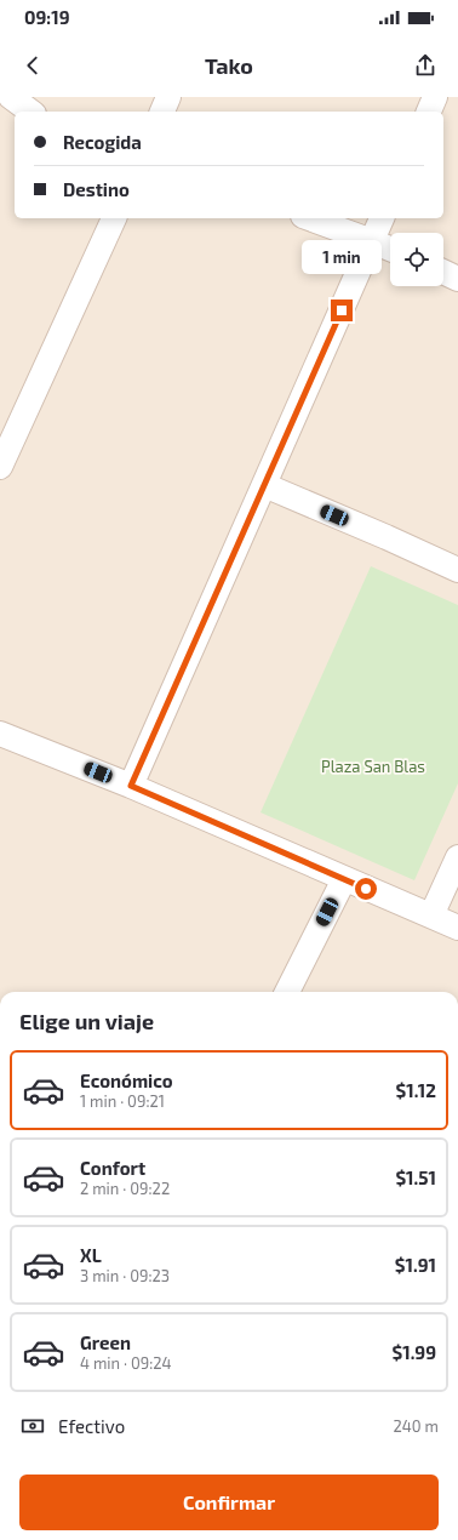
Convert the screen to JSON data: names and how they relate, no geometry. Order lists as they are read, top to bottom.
{
  "parks": ["Plaza San Blas"],
  "page": {
    "status": "09:19",
    "header": "Tako",
    "banner": ["Recogida", "Destino"],
    "bubble": "1 min",
    "heading": "Elige un viaje",
    "list": [
      {
        "name": "Económico",
        "note": "1 min · 09:21",
        "value": "$1.12"
      },
      {
        "name": "Confort",
        "note": "2 min · 09:22",
        "value": "$1.51"
      },
      {
        "name": "XL",
        "note": "3 min · 09:23",
        "value": "$1.91"
      },
      {
        "name": "Green",
        "note": "4 min · 09:24",
        "value": "$1.99"
      }
    ],
    "pay": ["Efectivo", "240 m"],
    "buttons": "Confirmar"
  }
}
